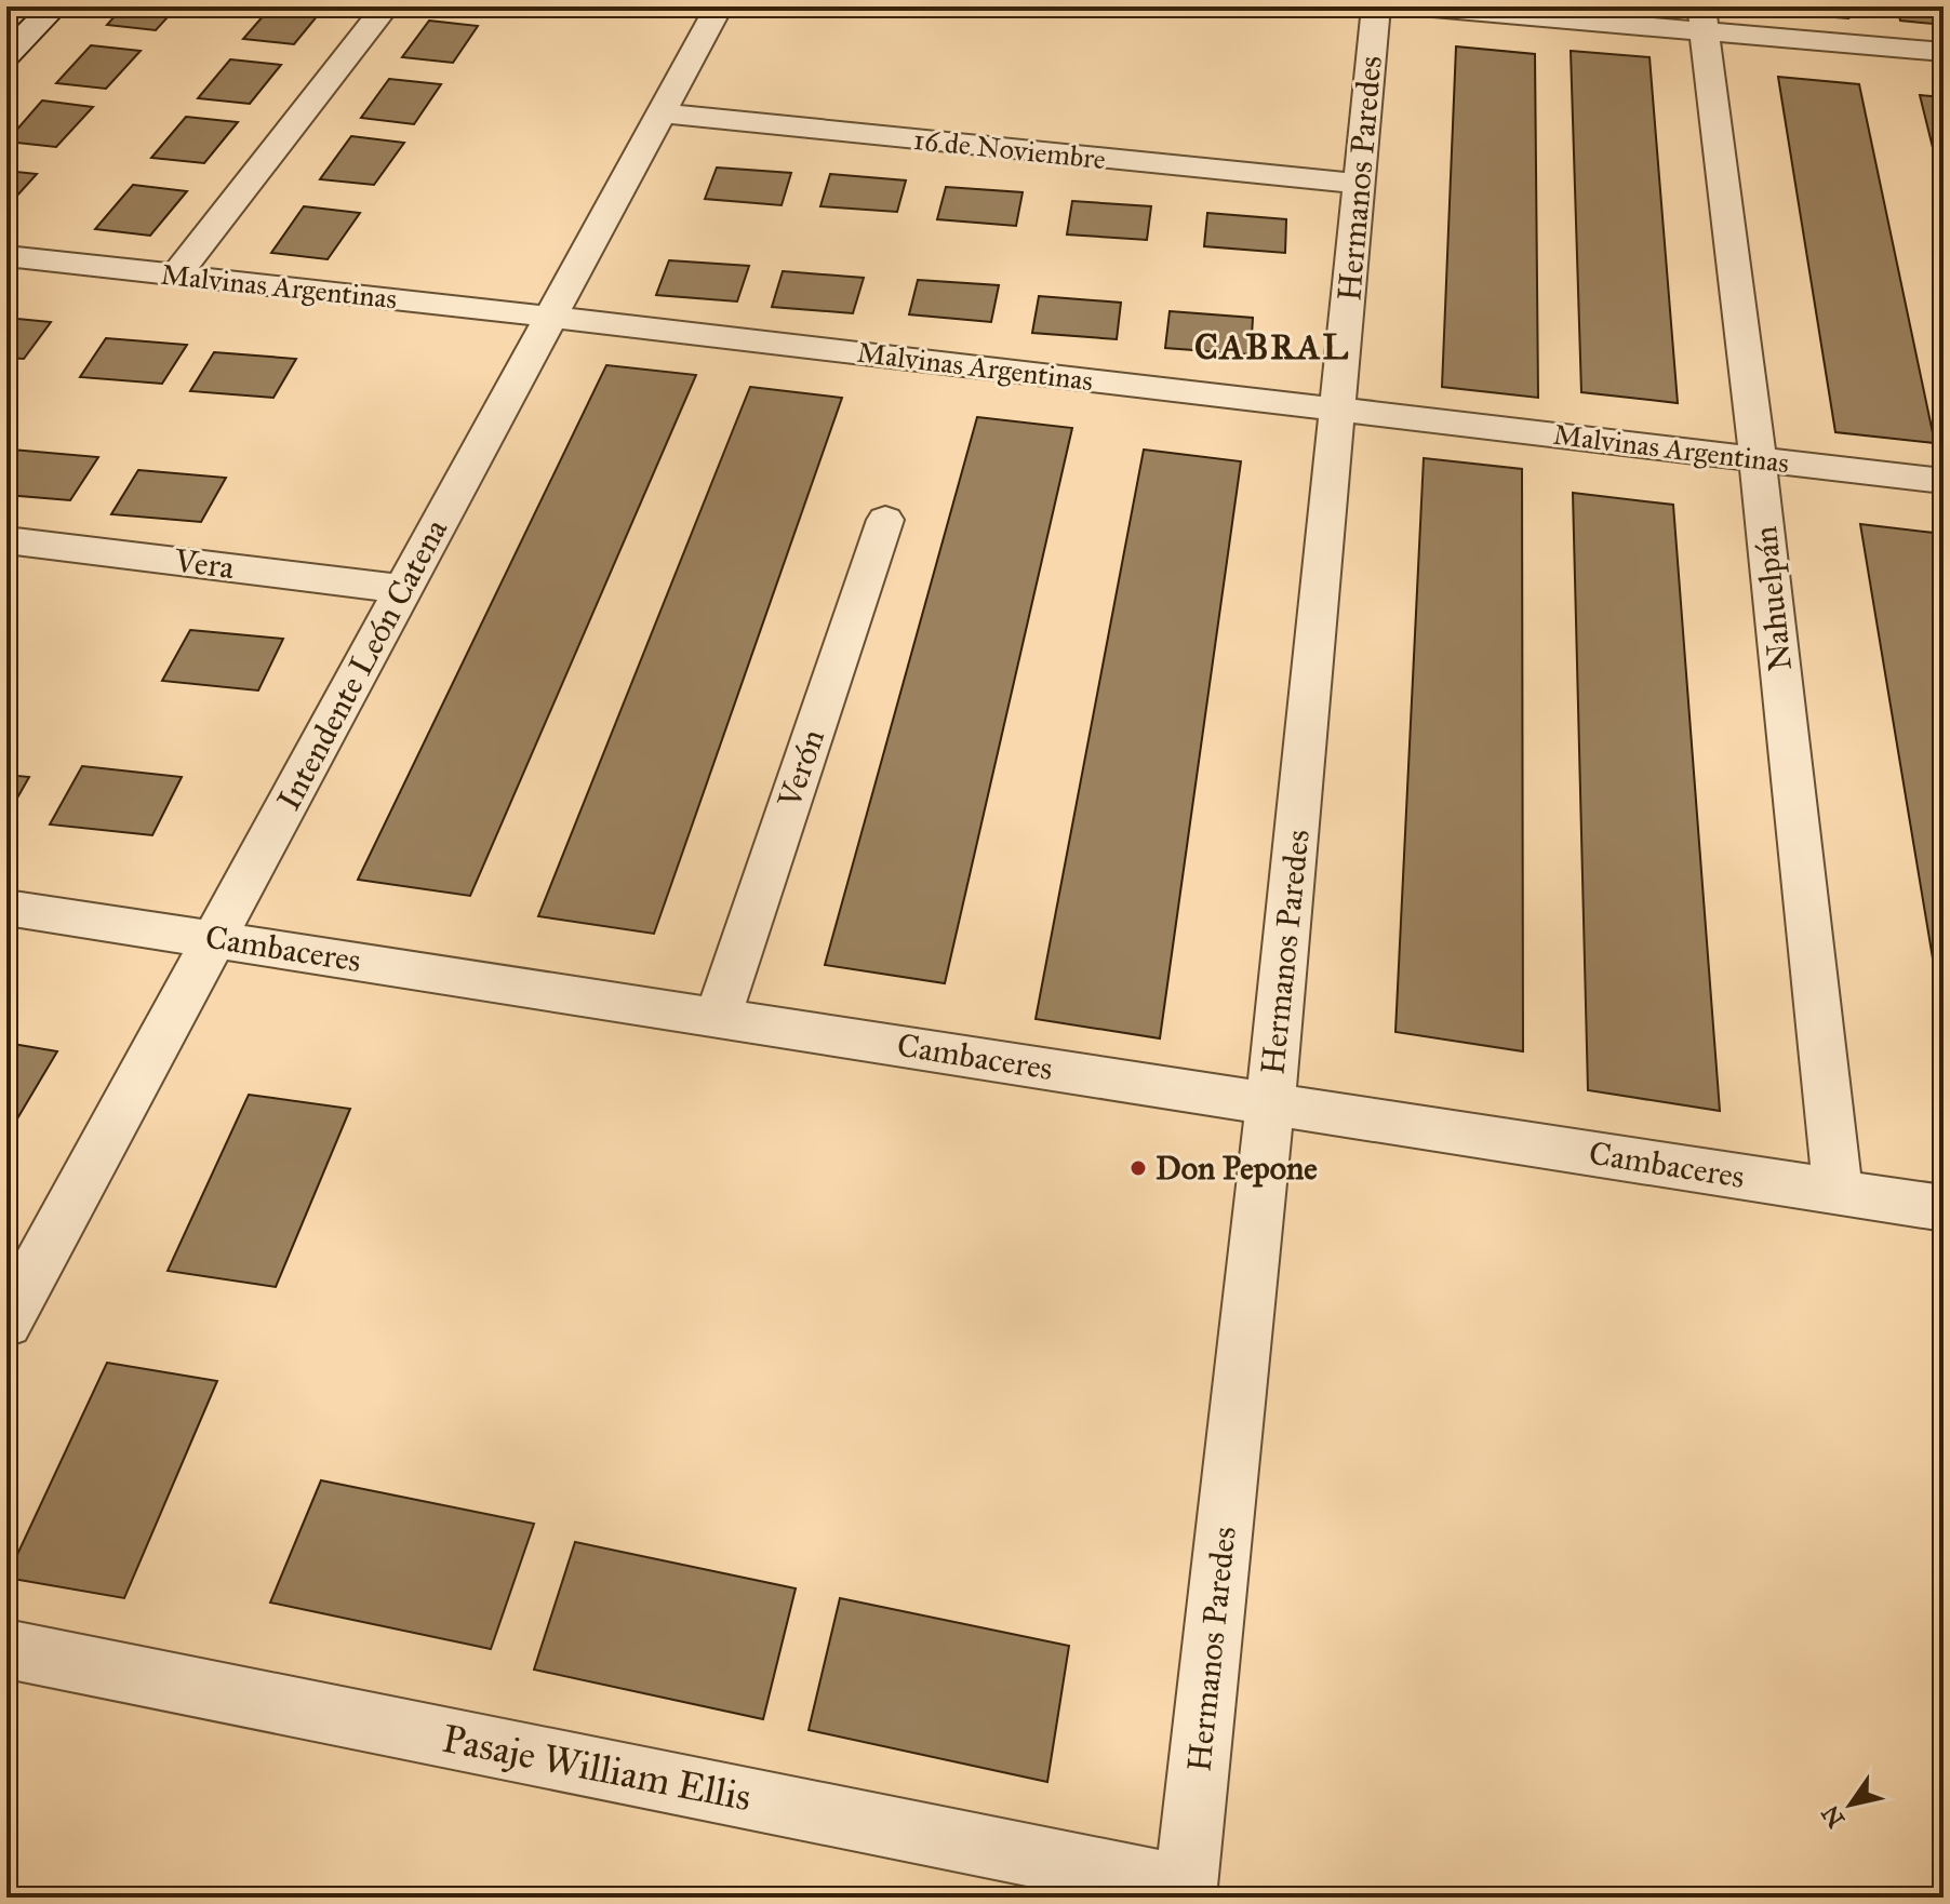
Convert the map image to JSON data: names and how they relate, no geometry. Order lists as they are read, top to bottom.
{
  "streets": {
    "street": [
      "16 de Noviembre",
      "Hermanos Paredes",
      "Malvinas Argentinas",
      "Vera",
      "Nahuelpán",
      "Intendente León Catena",
      "Verón",
      "Cambaceres",
      "Pasaje William Ellis"
    ]
  },
  "crossings": [
    ["16 de Noviembre", "Hermanos Paredes"],
    ["16 de Noviembre", "Intendente León Catena"],
    ["Hermanos Paredes", "Malvinas Argentinas"],
    ["Hermanos Paredes", "Cambaceres"],
    ["Hermanos Paredes", "Pasaje William Ellis"],
    ["Malvinas Argentinas", "Nahuelpán"],
    ["Malvinas Argentinas", "Intendente León Catena"],
    ["Vera", "Intendente León Catena"],
    ["Nahuelpán", "Cambaceres"],
    ["Intendente León Catena", "Cambaceres"],
    ["Verón", "Cambaceres"]
  ],
  "districts": ["CABRAL"],
  "places": ["Don Pepone"],
  "north": "bottom left"
}
